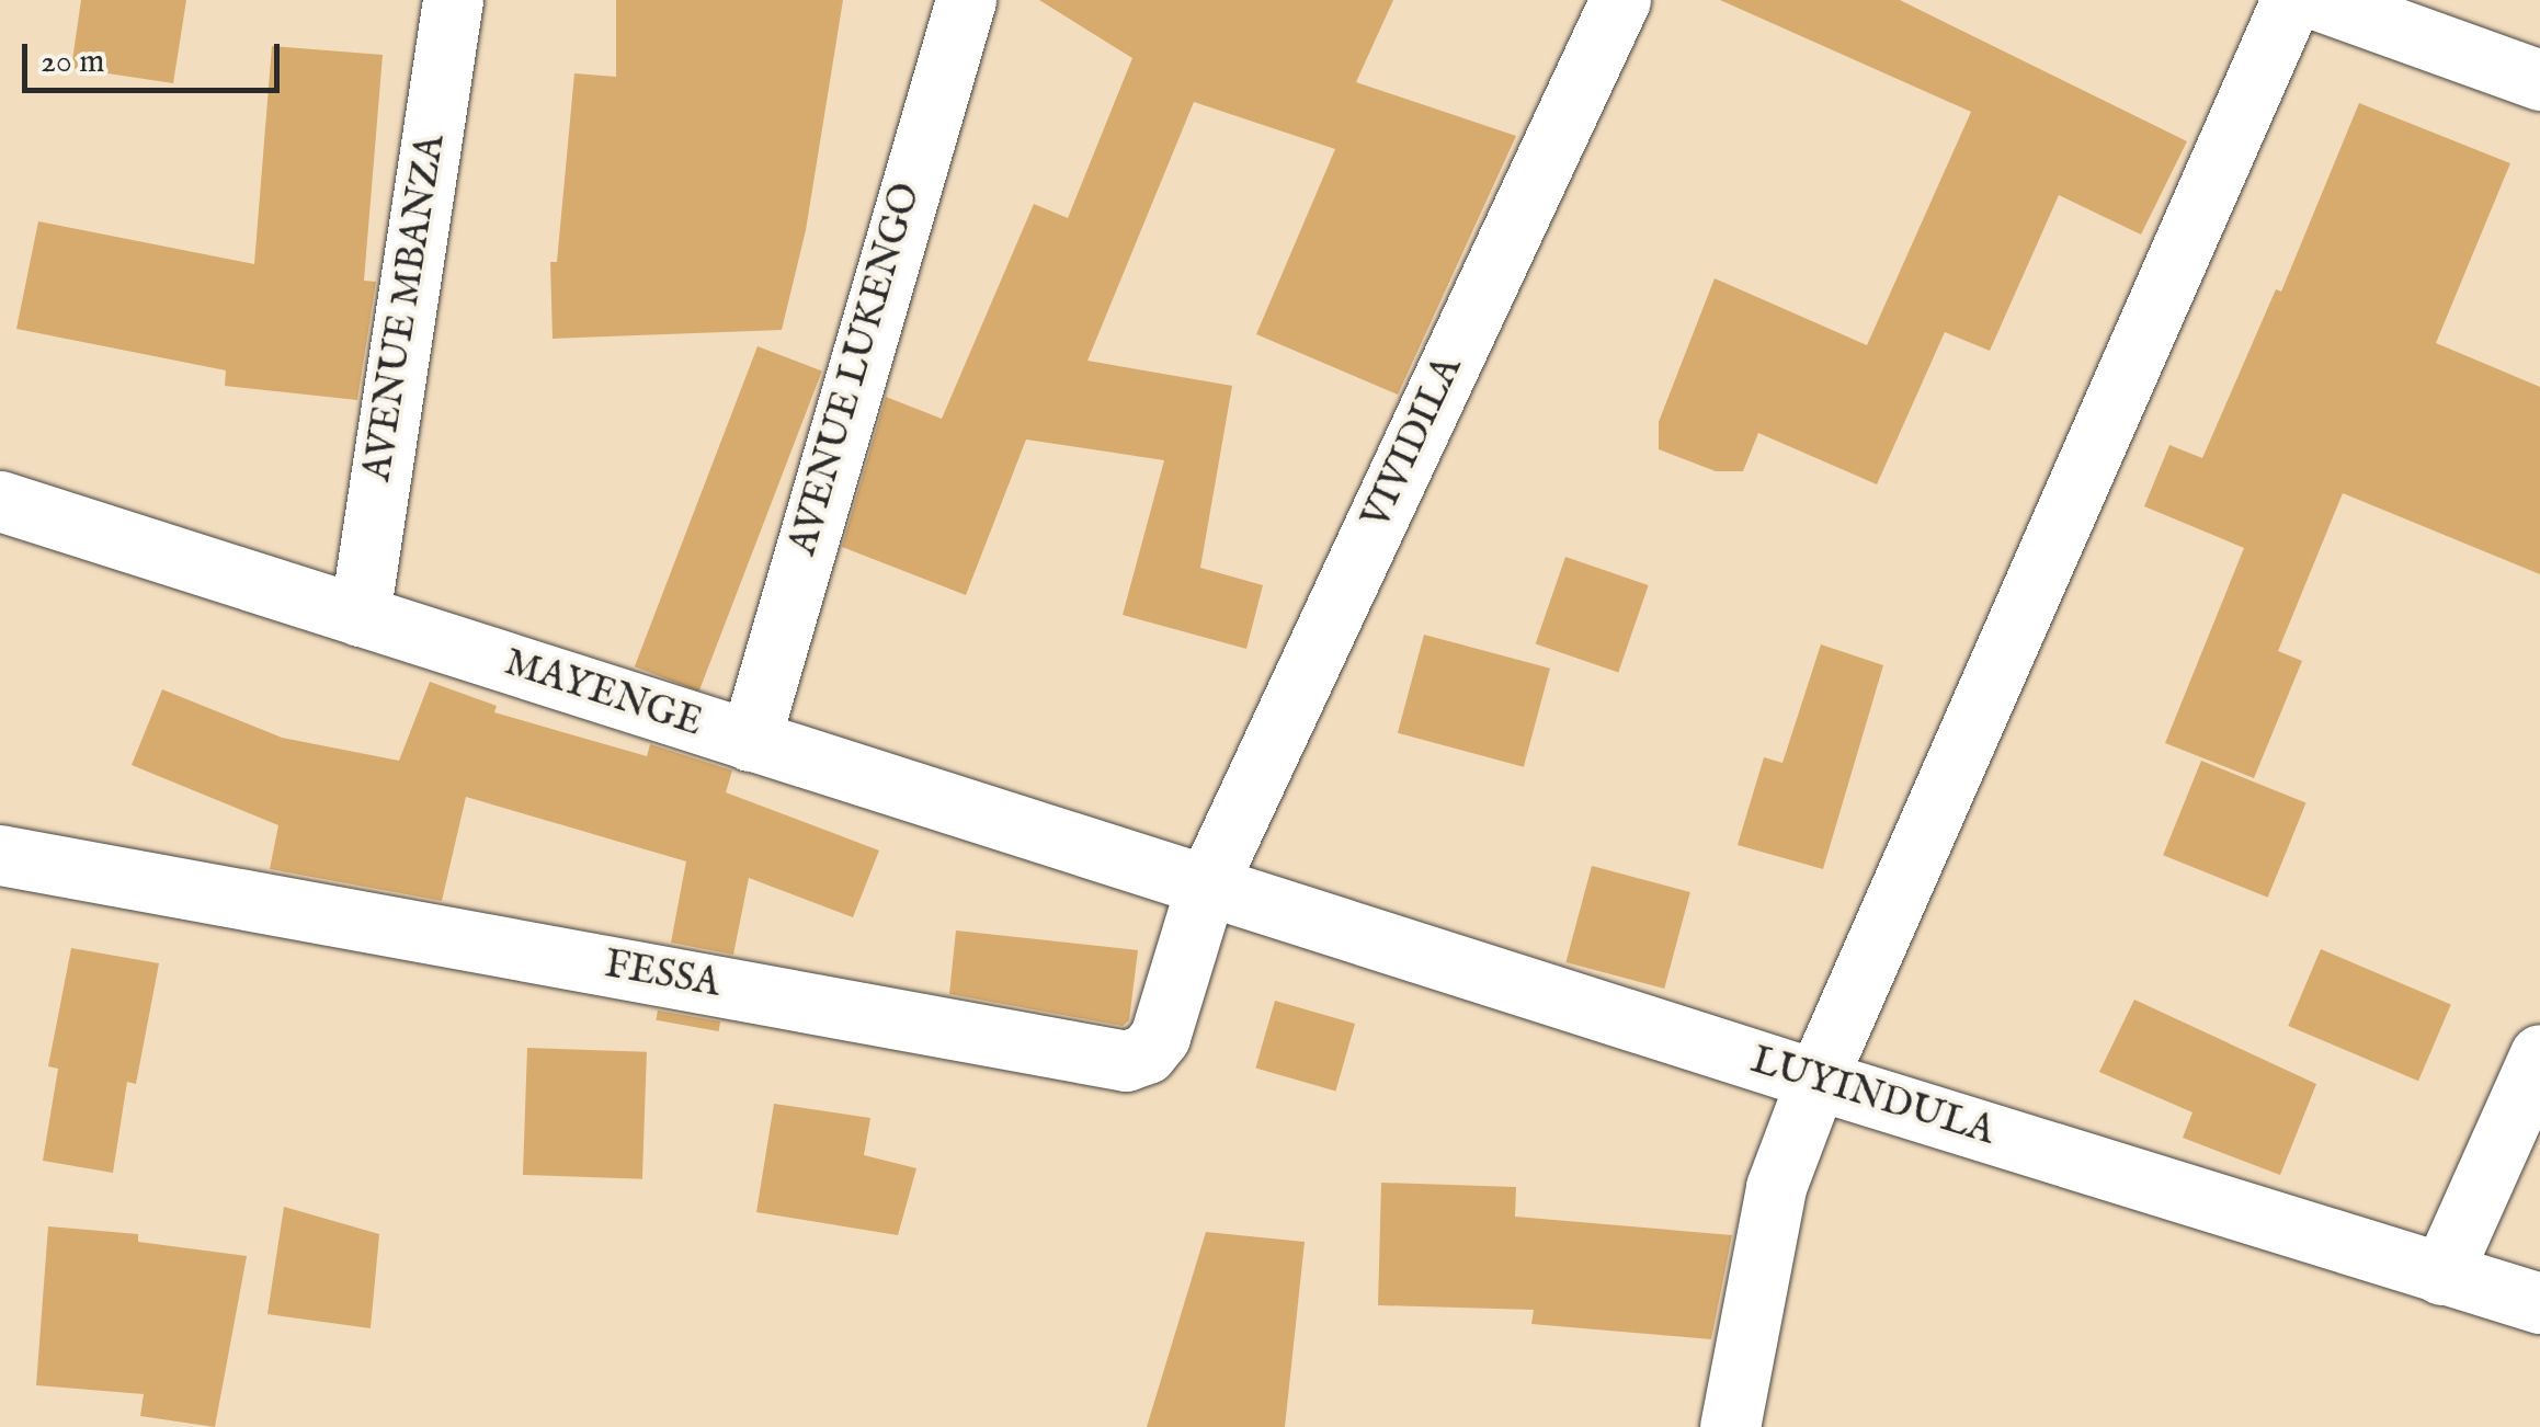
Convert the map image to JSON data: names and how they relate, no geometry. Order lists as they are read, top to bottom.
{
  "streets": {
    "street": [
      "AVENUE MBANZA",
      "AVENUE LUKENGO",
      "VIVIDILA",
      "MAYENGE",
      "FESSA",
      "LUYINDULA"
    ]
  },
  "crossings": [
    ["AVENUE MBANZA", "MAYENGE"],
    ["AVENUE LUKENGO", "MAYENGE"],
    ["VIVIDILA", "MAYENGE"],
    ["VIVIDILA", "FESSA"],
    ["VIVIDILA", "LUYINDULA"],
    ["MAYENGE", "FESSA"],
    ["MAYENGE", "LUYINDULA"],
    ["FESSA", "LUYINDULA"]
  ],
  "scale_bar": "20 m"
}
